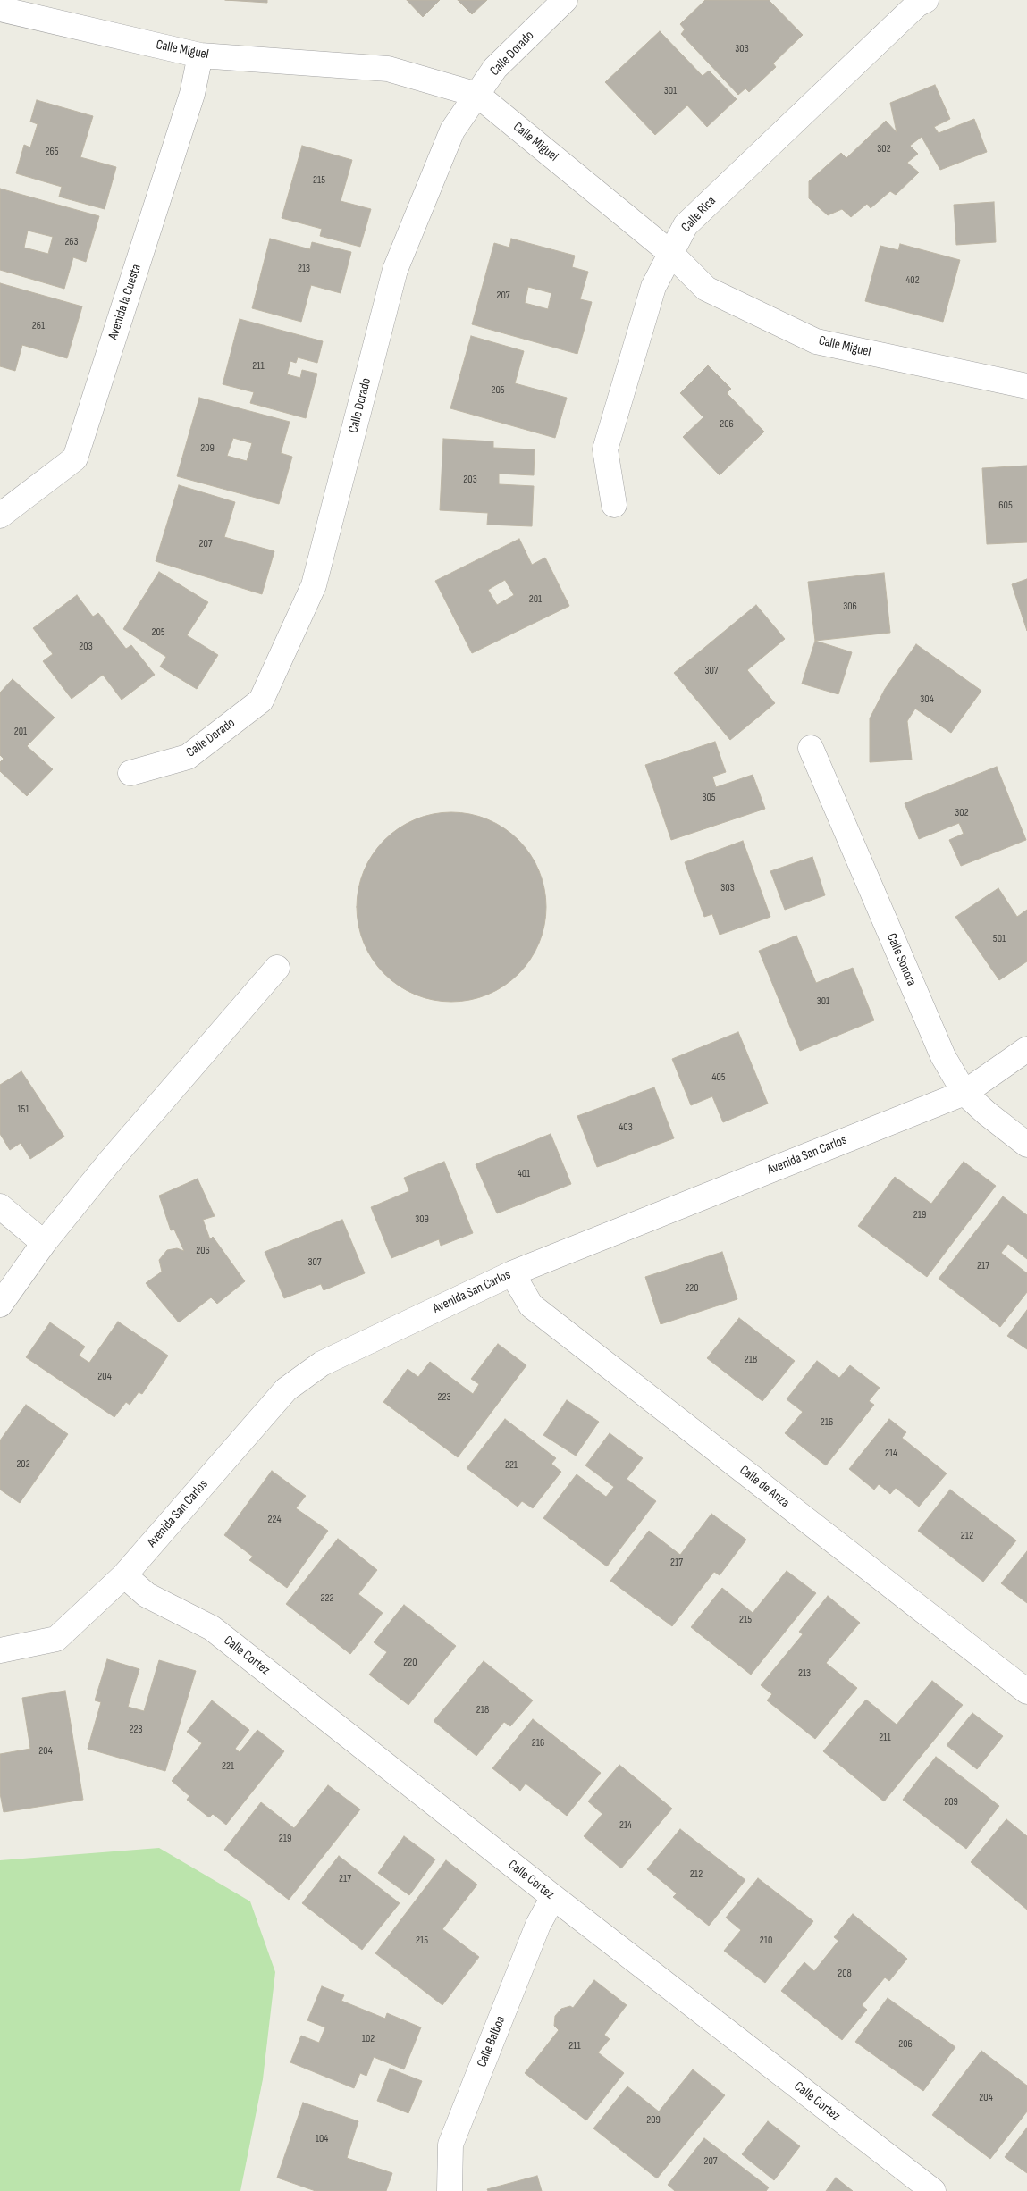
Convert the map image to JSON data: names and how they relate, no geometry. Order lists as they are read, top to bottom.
{
  "streets": {
    "street": [
      "Calle Miguel",
      "Calle Dorado",
      "Calle Rica",
      "Avenida la Cuesta",
      "Calle Sonora",
      "Avenida San Carlos",
      "Calle de Anza",
      "Calle Cortez",
      "Calle Balboa"
    ]
  },
  "crossings": [
    ["Calle Miguel", "Calle Dorado"],
    ["Calle Miguel", "Calle Rica"],
    ["Calle Miguel", "Avenida la Cuesta"],
    ["Calle Sonora", "Avenida San Carlos"],
    ["Avenida San Carlos", "Calle de Anza"],
    ["Avenida San Carlos", "Calle Cortez"],
    ["Calle Cortez", "Calle Balboa"]
  ],
  "house_numbers": [
    "303",
    "301",
    "302",
    "265",
    "215",
    "263",
    "213",
    "402",
    "207",
    "261",
    "211",
    "205",
    "206",
    "209",
    "203",
    "605",
    "207",
    "201",
    "306",
    "205",
    "203",
    "307",
    "304",
    "201",
    "305",
    "302",
    "303",
    "501",
    "301",
    "405",
    "151",
    "403",
    "401",
    "219",
    "309",
    "206",
    "307",
    "217",
    "220",
    "218",
    "204",
    "223",
    "216",
    "214",
    "202",
    "221",
    "224",
    "212",
    "217",
    "222",
    "215",
    "220",
    "213",
    "218",
    "223",
    "211",
    "216",
    "204",
    "221",
    "209",
    "214",
    "219",
    "212",
    "217",
    "215",
    "210",
    "208",
    "102",
    "206",
    "211",
    "204",
    "209",
    "104",
    "207"
  ]
}
